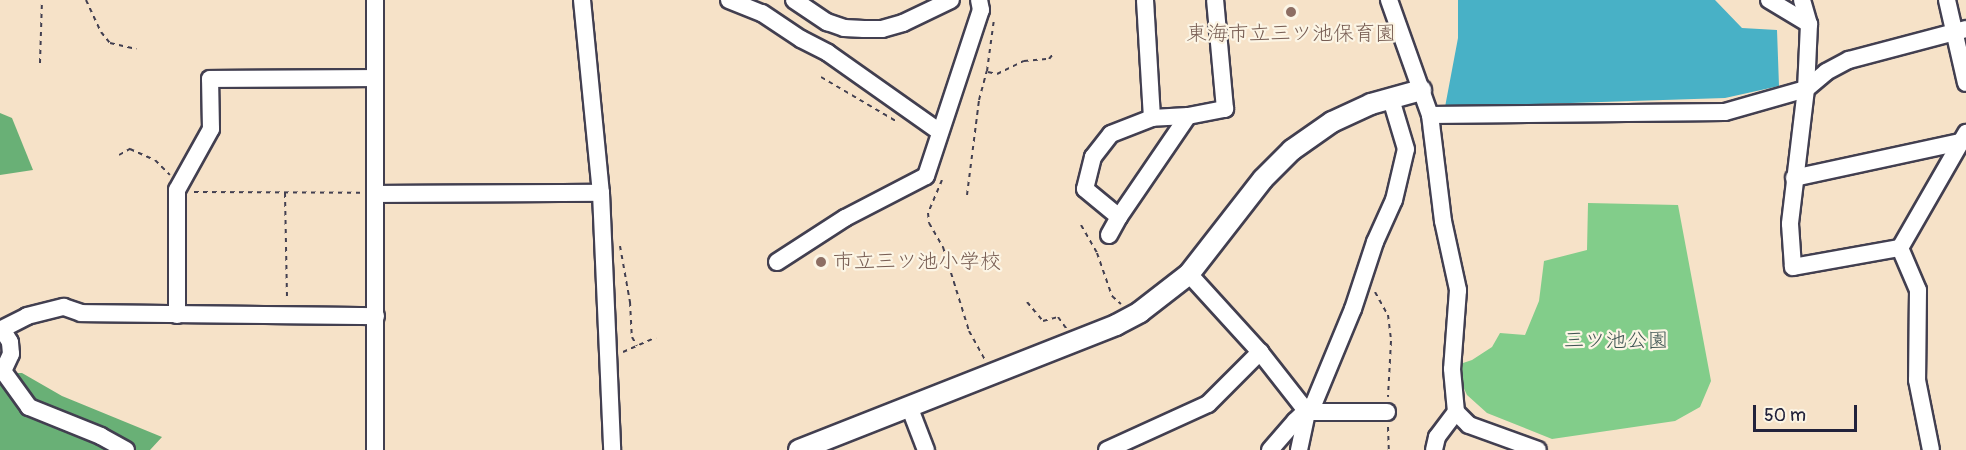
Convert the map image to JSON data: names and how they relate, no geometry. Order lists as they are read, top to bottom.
{
  "parks": ["三ツ池公園"],
  "places": ["東海市立三ツ池保育園", "市立三ツ池小学校"],
  "scale_bar": "50 m"
}
